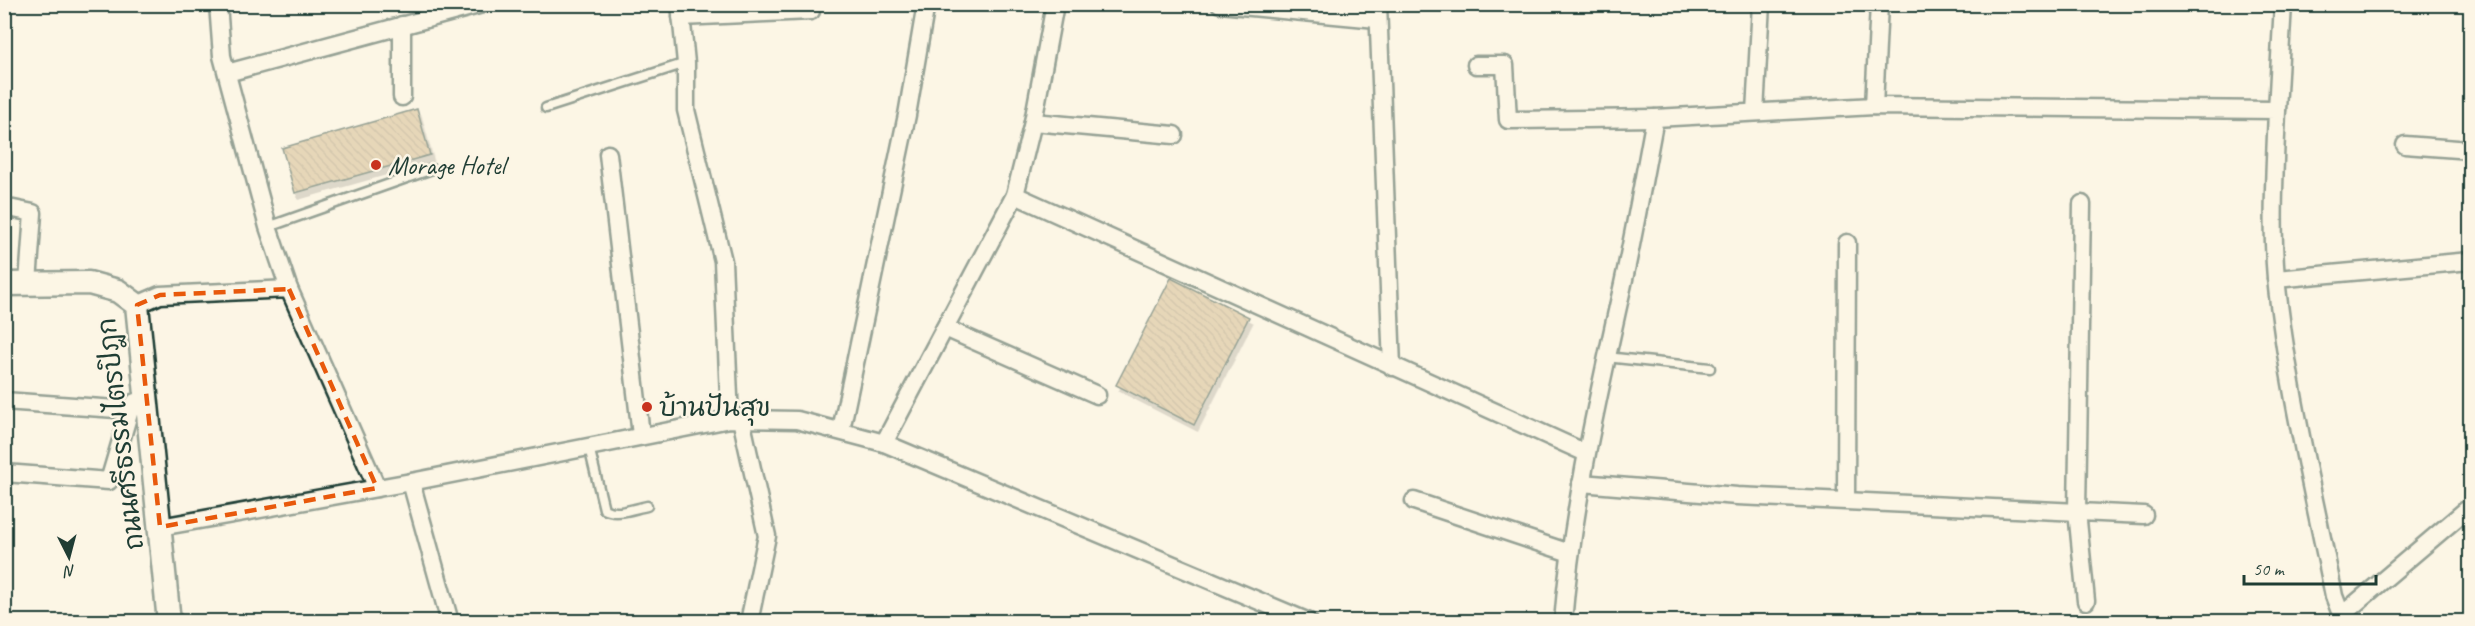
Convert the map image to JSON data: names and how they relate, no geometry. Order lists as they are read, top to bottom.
{
  "streets": {
    "main road": ["ถนนศรีธรรมไตรปิฎก"]
  },
  "places": ["Morage Hotel", "บ้านปันสุข"],
  "scale_bar": "50 m",
  "north": "bottom"
}
